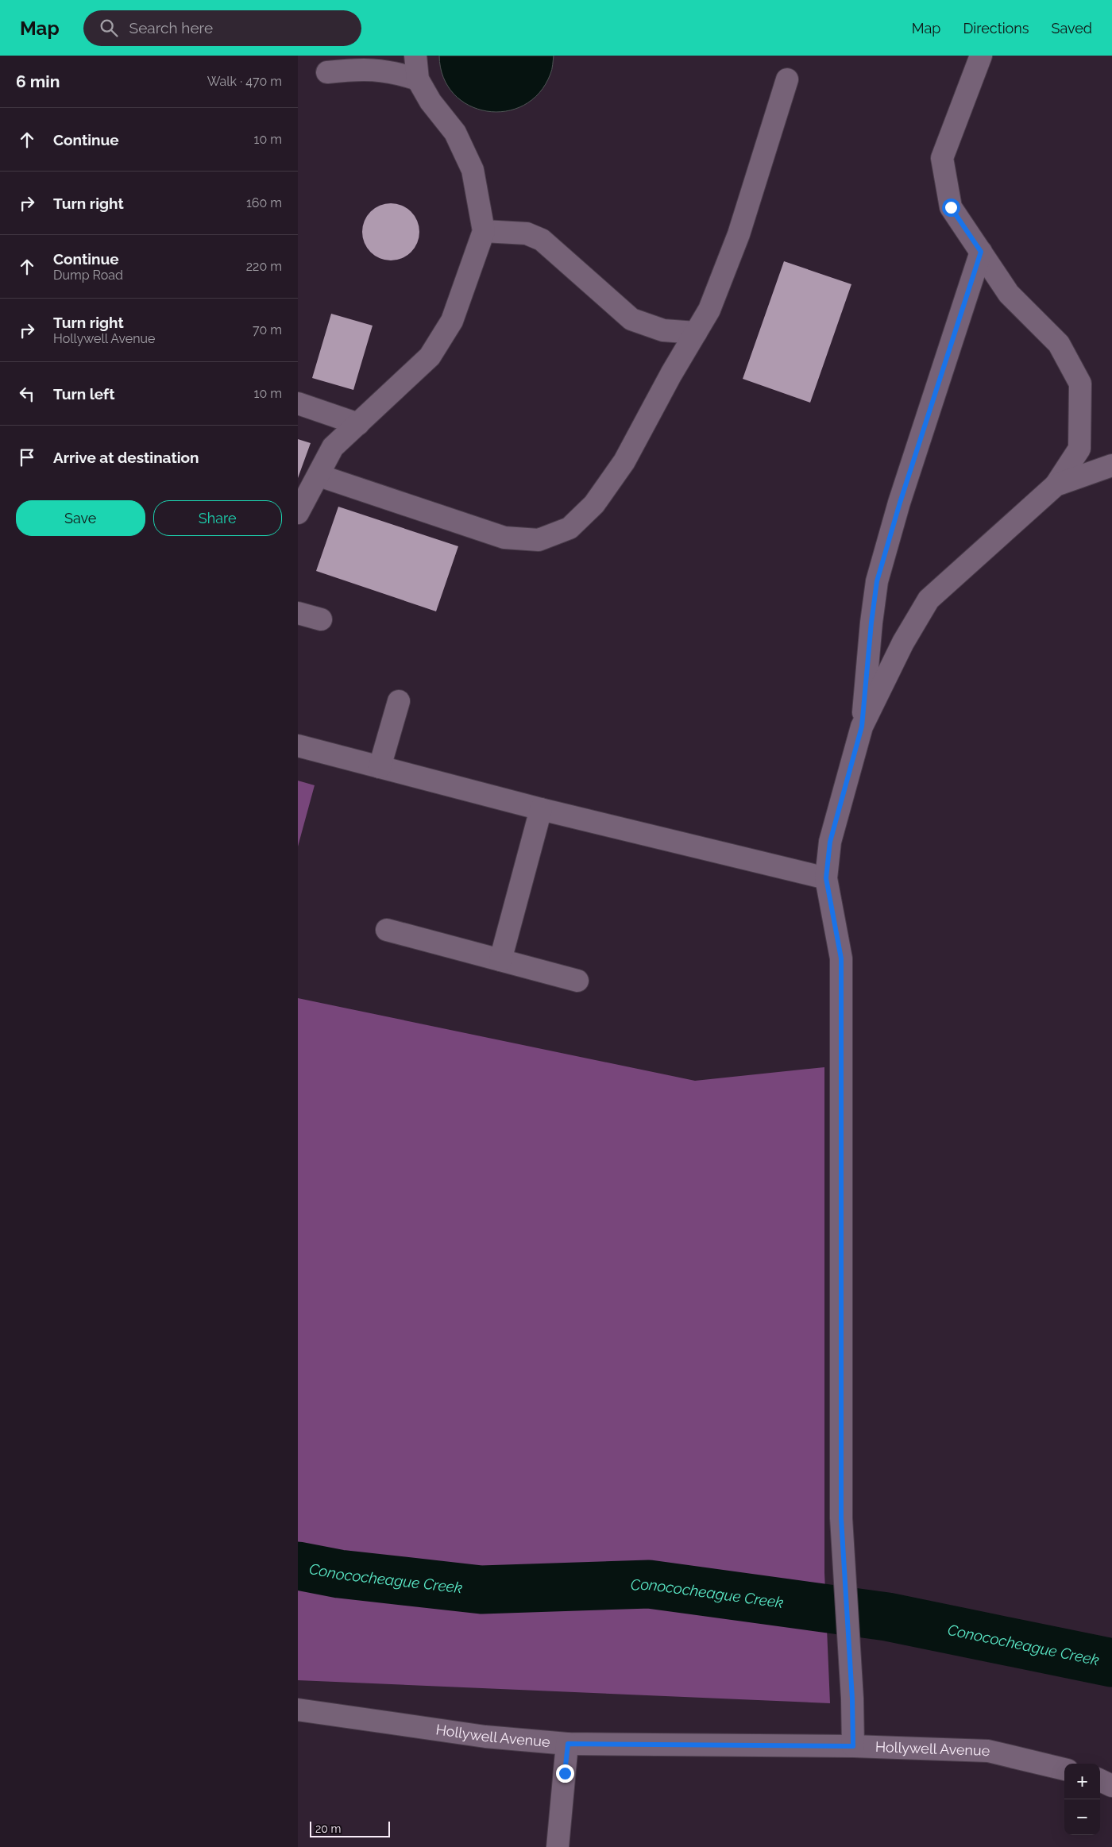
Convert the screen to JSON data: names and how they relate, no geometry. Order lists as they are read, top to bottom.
{
  "streets": {
    "street": ["Hollywell Avenue"]
  },
  "water": ["Conococheague Creek"],
  "scale_bar": "20 m",
  "page": {
    "header": "Map",
    "search": "Search here",
    "nav": ["Map", "Directions", "Saved"],
    "heading": ["6 min", "Walk · 470 m"],
    "list": [
      ["Continue", "10 m"],
      ["Turn right", "160 m"],
      ["Continue", "Dump Road", "220 m"],
      ["Turn right", "Hollywell Avenue", "70 m"],
      ["Turn left", "10 m"],
      "Arrive at destination"
    ],
    "buttons": ["Save", "Share"],
    "map_buttons": ["+", "−"],
    "scale": "20 m"
  }
}
